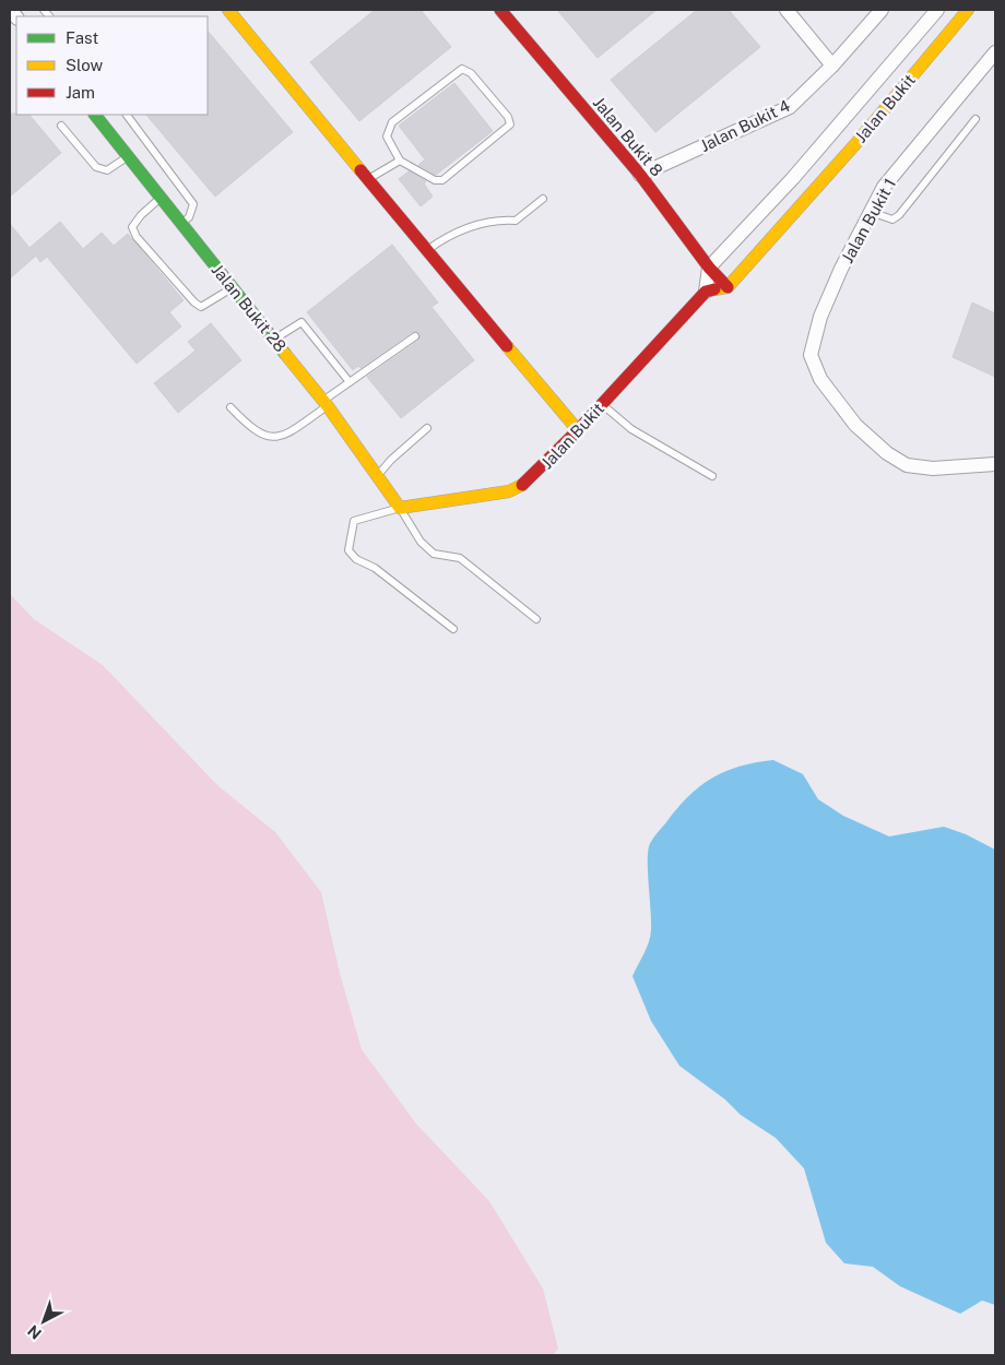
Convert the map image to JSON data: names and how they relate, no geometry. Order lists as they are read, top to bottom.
{
  "streets": {
    "street": [
      "Jalan Bukit",
      "Jalan Bukit 4",
      "Jalan Bukit 8",
      "Jalan Bukit 1",
      "Jalan Bukit 28"
    ]
  },
  "crossings": [
    ["Jalan Bukit", "Jalan Bukit 8"],
    ["Jalan Bukit", "Jalan Bukit 28"],
    ["Jalan Bukit 4", "Jalan Bukit 8"]
  ],
  "legend": ["Fast", "Slow", "Jam"],
  "north": "bottom left"
}
